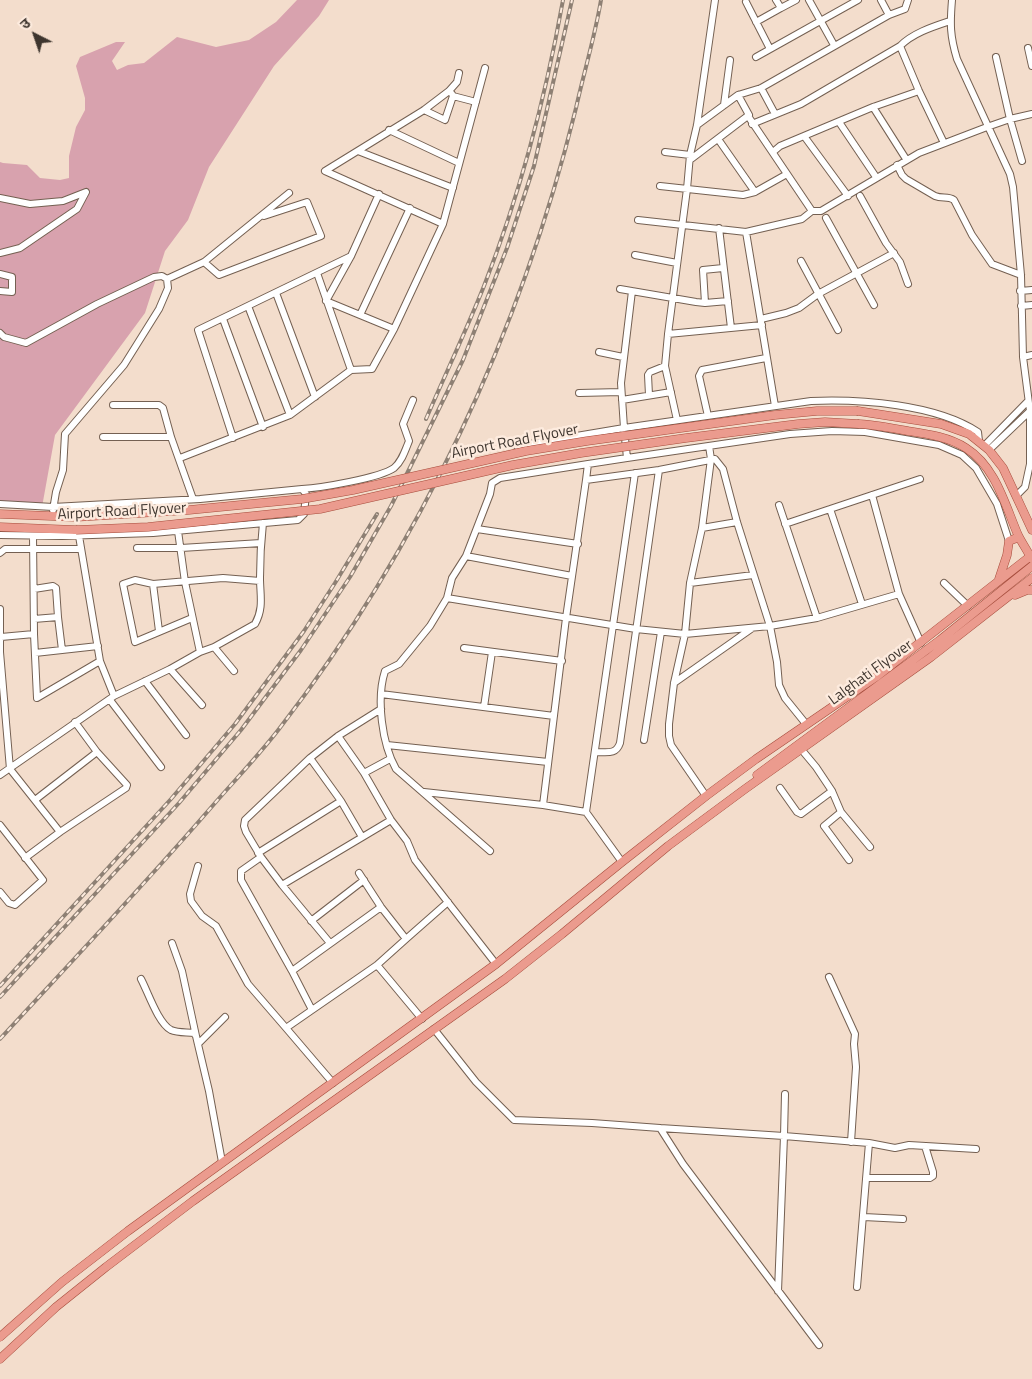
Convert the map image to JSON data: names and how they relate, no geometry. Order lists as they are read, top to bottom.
{
  "streets": {
    "main road": ["Airport Road Flyover", "Lalghati Flyover"]
  },
  "north": "top left"
}
